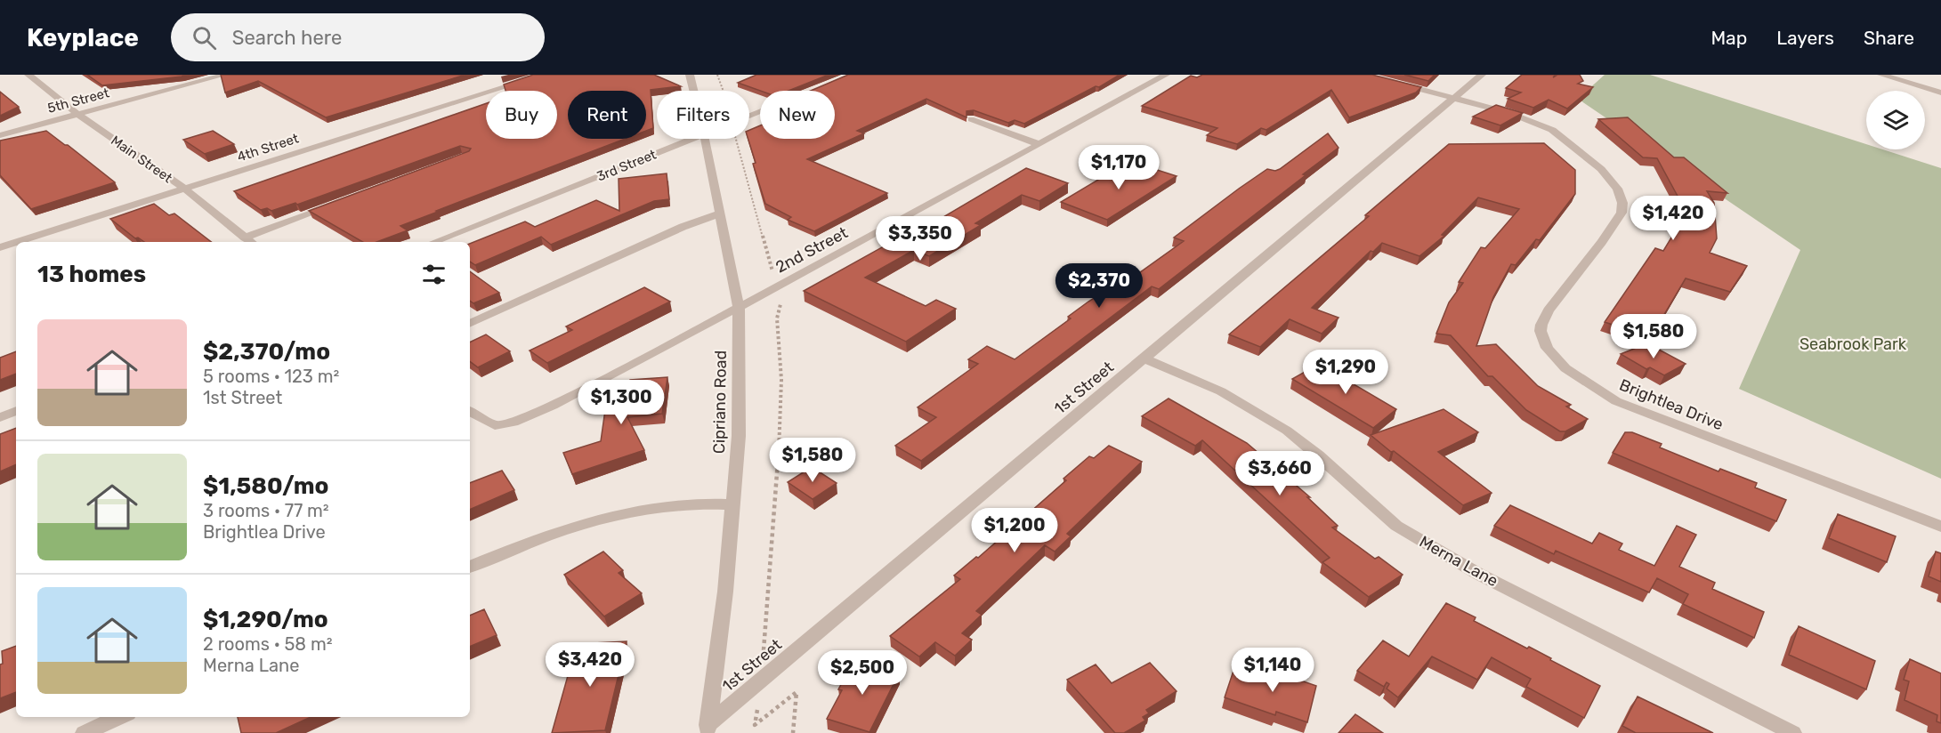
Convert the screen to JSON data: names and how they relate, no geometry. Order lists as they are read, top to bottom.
{
  "streets": {
    "street": [
      "5th Street",
      "4th Street",
      "Main Street",
      "3rd Street",
      "2nd Street",
      "1st Street",
      "Cipriano Road",
      "Brightlea Drive",
      "Merna Lane"
    ]
  },
  "crossings": [
    ["5th Street", "Main Street"],
    ["4th Street", "Main Street"],
    ["2nd Street", "Cipriano Road"],
    ["1st Street", "Cipriano Road"],
    ["1st Street", "Brightlea Drive"],
    ["1st Street", "Merna Lane"]
  ],
  "parks": ["Seabrook Park"],
  "page": {
    "header": "Keyplace",
    "search": "Search here",
    "nav": ["Map", "Layers", "Share"],
    "chip": [
      "Buy",
      "Rent",
      "Filters",
      "New"
    ],
    "price": [
      "$1,170",
      "$1,420",
      "$3,350",
      "$2,370",
      "$1,580",
      "$1,290",
      "$1,300",
      "$1,580",
      "$3,660",
      "$1,200",
      "$3,420",
      "$1,140",
      "$2,500"
    ],
    "heading": "13 homes",
    "list": [
      {
        "name": "$2,370/mo",
        "note": "5 rooms · 123 m² · 1st Street"
      },
      {
        "name": "$1,580/mo",
        "note": "3 rooms · 77 m² · Brightlea Drive"
      },
      {
        "name": "$1,290/mo",
        "note": "2 rooms · 58 m² · Merna Lane"
      }
    ]
  }
}
